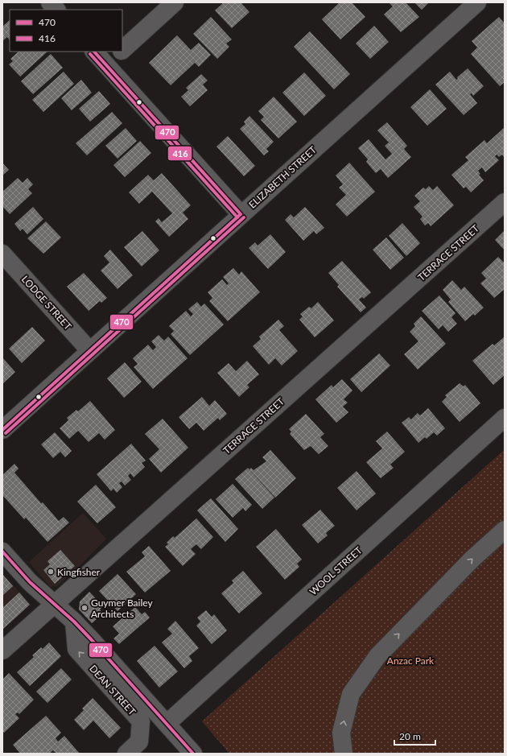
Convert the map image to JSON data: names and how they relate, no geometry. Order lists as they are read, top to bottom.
{
  "streets": {
    "street": [
      "ELIZABETH STREET",
      "TERRACE STREET",
      "LODGE STREET",
      "WOOL STREET",
      "DEAN STREET"
    ]
  },
  "crossings": [
    ["ELIZABETH STREET", "LODGE STREET"],
    ["TERRACE STREET", "DEAN STREET"],
    ["WOOL STREET", "DEAN STREET"]
  ],
  "parks": ["Anzac Park"],
  "places": ["Kingfisher", "Guymer Bailey Architects"],
  "lines": ["transit line 470", "transit line 416"],
  "legend": ["470", "416"],
  "scale_bar": "20 m"
}
